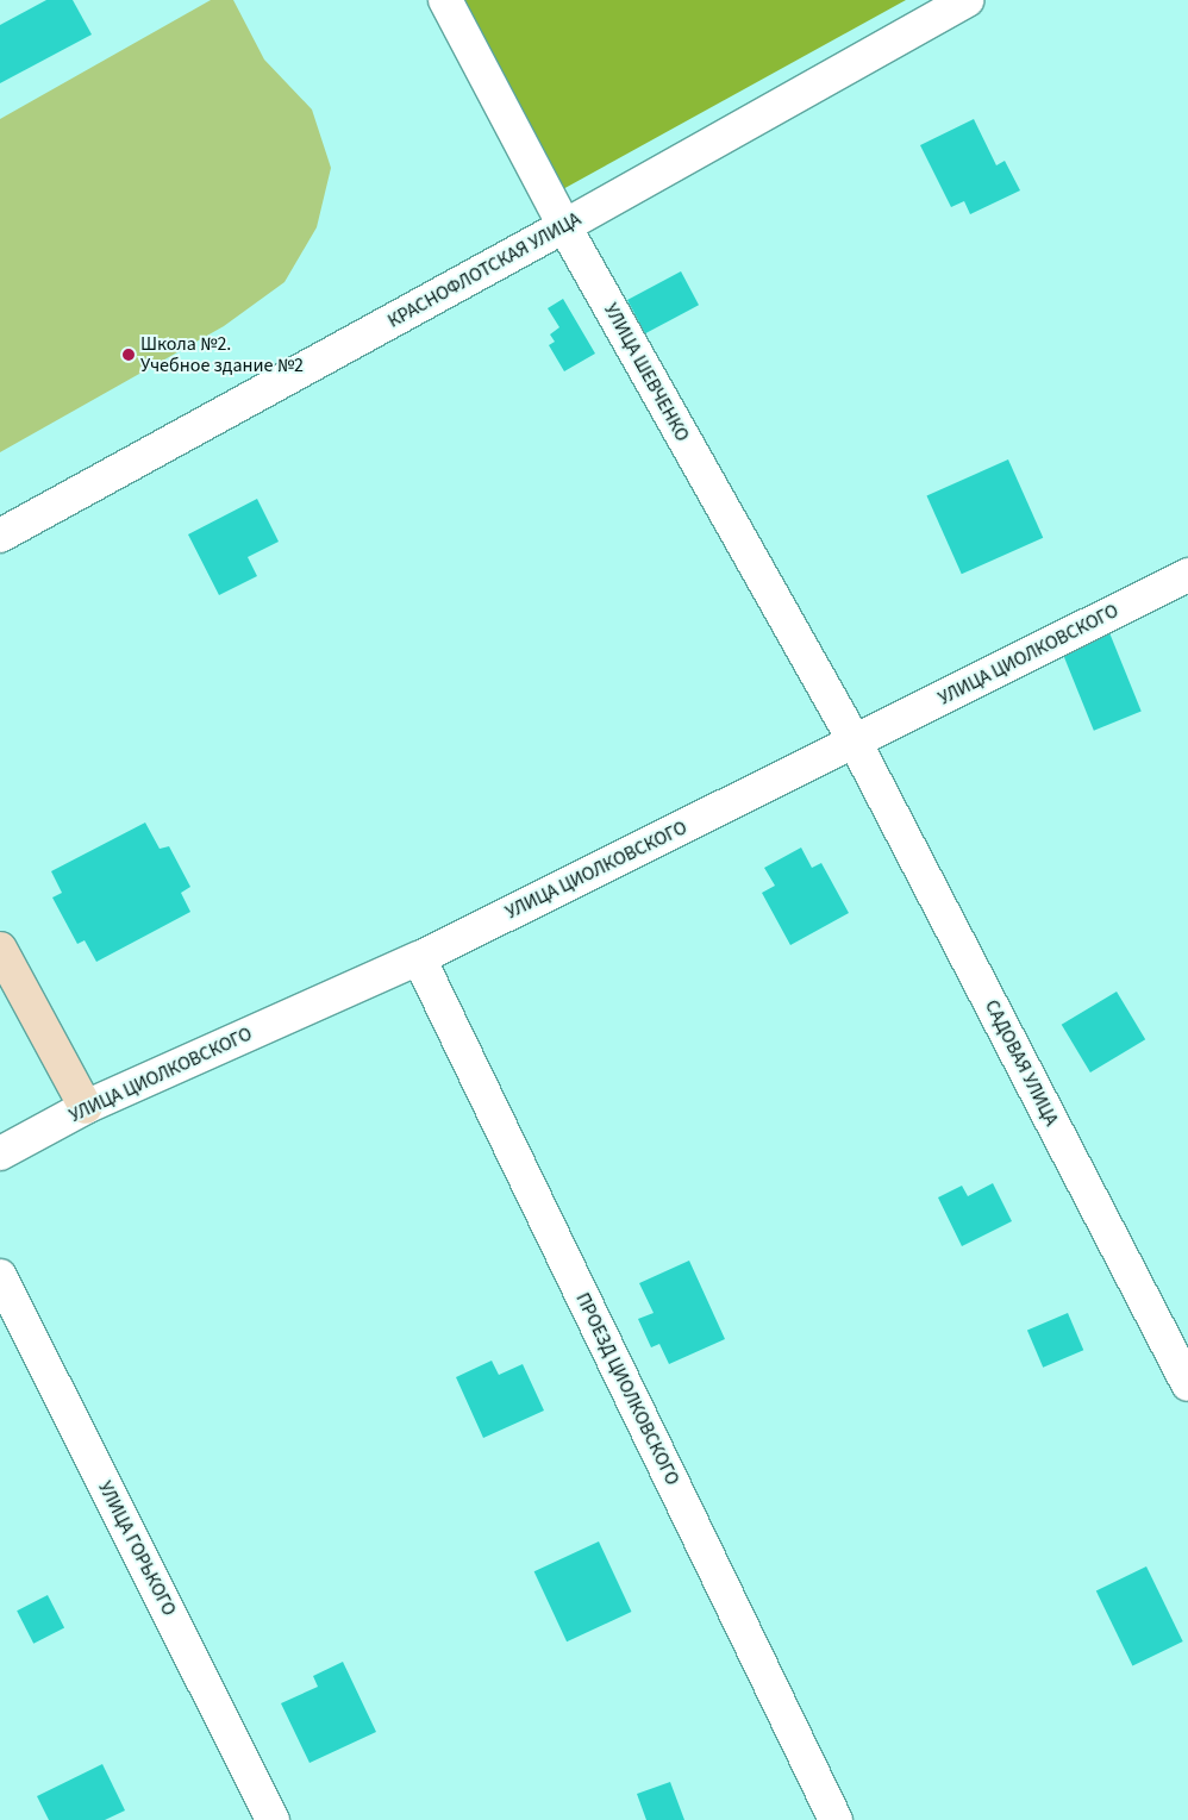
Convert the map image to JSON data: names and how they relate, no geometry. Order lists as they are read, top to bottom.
{
  "streets": {
    "street": [
      "КРАСНОФЛОТСКАЯ УЛИЦА",
      "УЛИЦА ШЕВЧЕНКО",
      "УЛИЦА ЦИОЛКОВСКОГО",
      "САДОВАЯ УЛИЦА",
      "ПРОЕЗД ЦИОЛКОВСКОГО",
      "УЛИЦА ГОРЬКОГО"
    ]
  },
  "crossings": [
    ["КРАСНОФЛОТСКАЯ УЛИЦА", "УЛИЦА ШЕВЧЕНКО"],
    ["УЛИЦА ШЕВЧЕНКО", "УЛИЦА ЦИОЛКОВСКОГО"],
    ["УЛИЦА ШЕВЧЕНКО", "САДОВАЯ УЛИЦА"],
    ["УЛИЦА ЦИОЛКОВСКОГО", "САДОВАЯ УЛИЦА"],
    ["УЛИЦА ЦИОЛКОВСКОГО", "ПРОЕЗД ЦИОЛКОВСКОГО"]
  ],
  "places": ["Школа №2. Учебное здание №2"]
}
